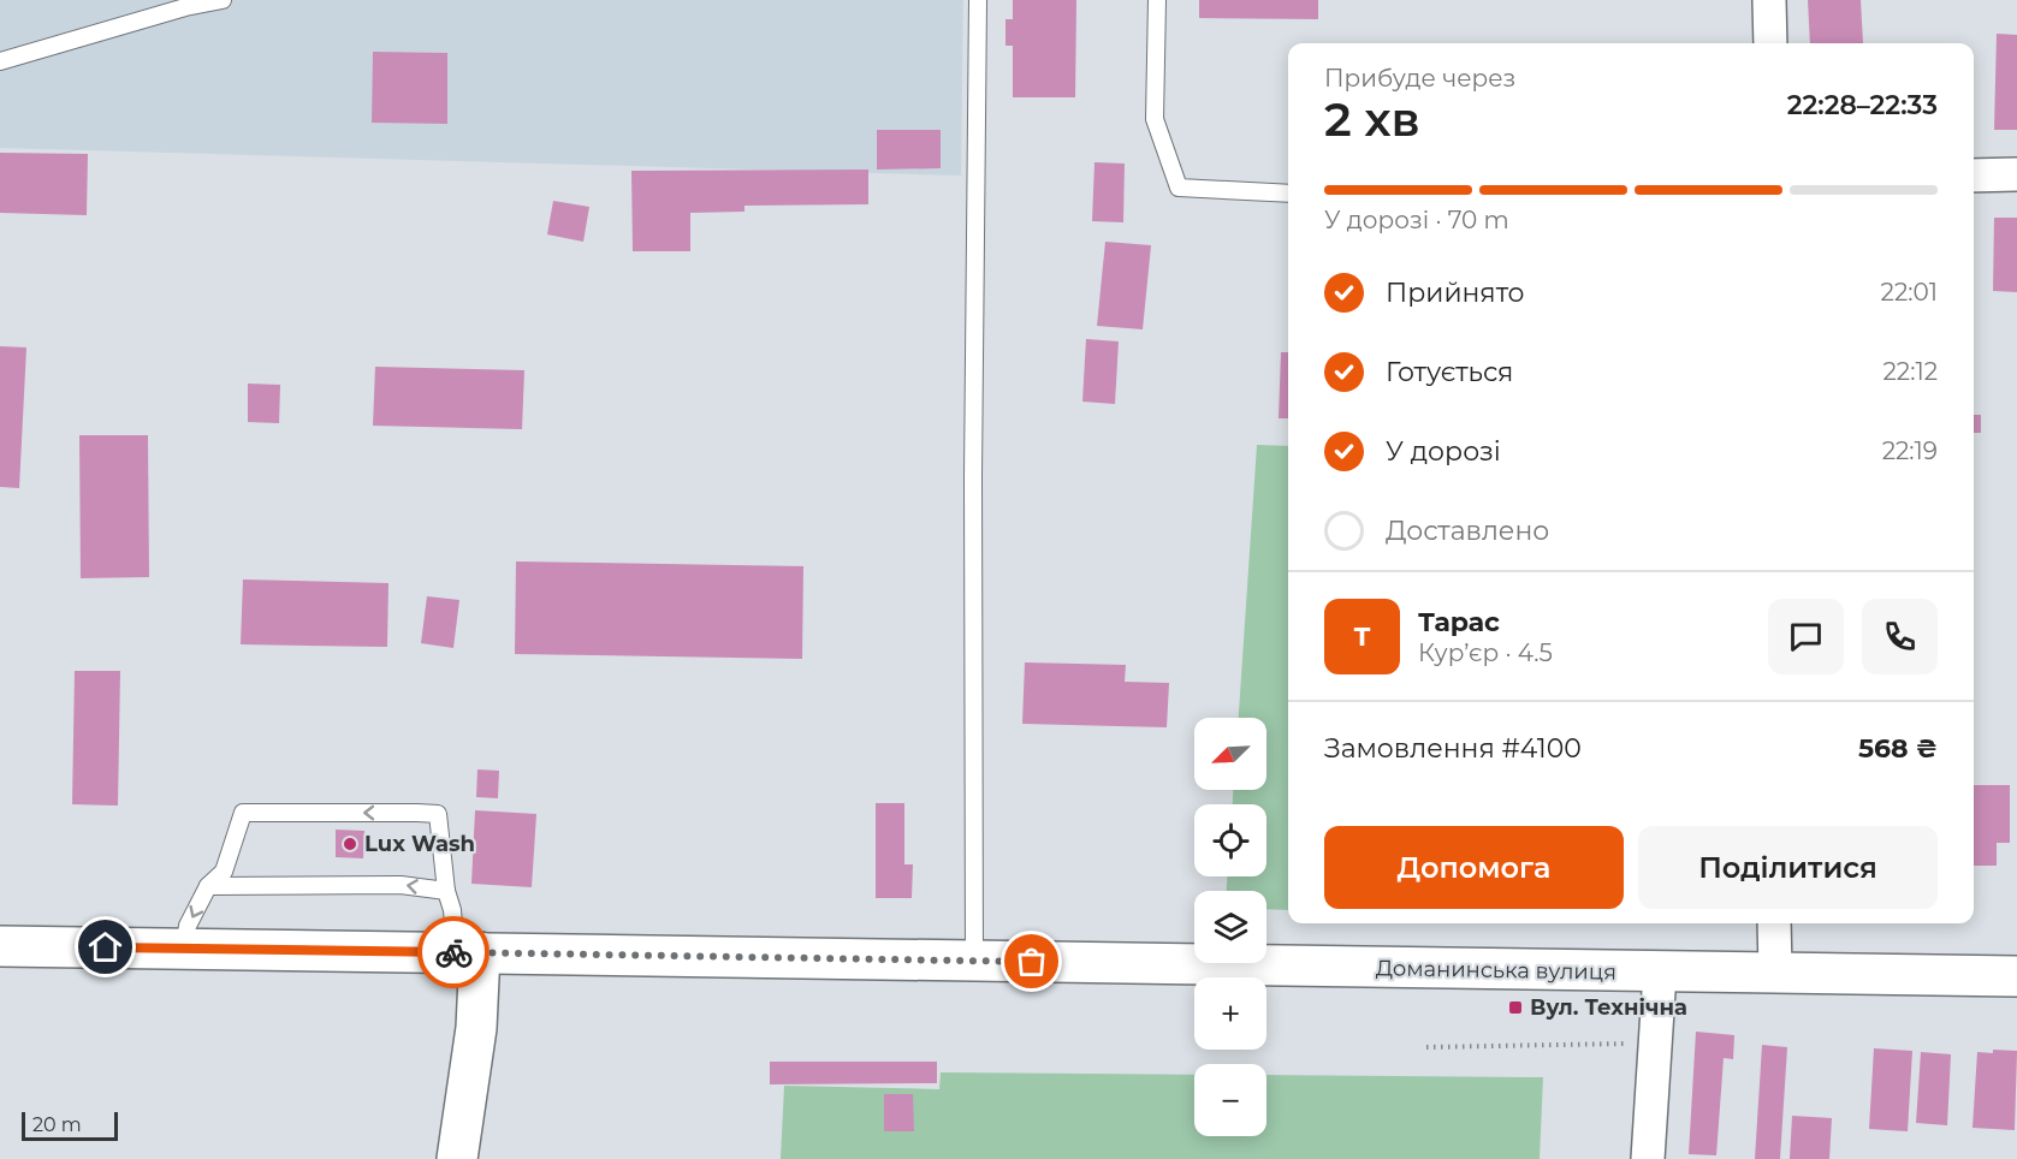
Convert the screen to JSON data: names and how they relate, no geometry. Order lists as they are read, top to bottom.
{
  "streets": {
    "main road": ["Доманинська вулиця"]
  },
  "places": {
    "other": ["Lux Wash"],
    "transit": ["Вул. Технічна"]
  },
  "scale_bar": "20 m",
  "north": "bottom left",
  "page": {
    "heading": ["2 хв", "Прибуде через", "22:28–22:33"],
    "panel": [
      "Тарас",
      "Кур’єр · 4.5",
      "Замовлення #4100",
      "568 ₴"
    ],
    "bar": "У дорозі · 70 m",
    "list": [
      ["Прийнято", "22:01"],
      ["Готується", "22:12"],
      ["У дорозі", "22:19"],
      "Доставлено"
    ],
    "round": "Т",
    "map_buttons": ["+", "−"],
    "buttons": ["Допомога", "Поділитися"],
    "scale": "20 m"
  }
}
